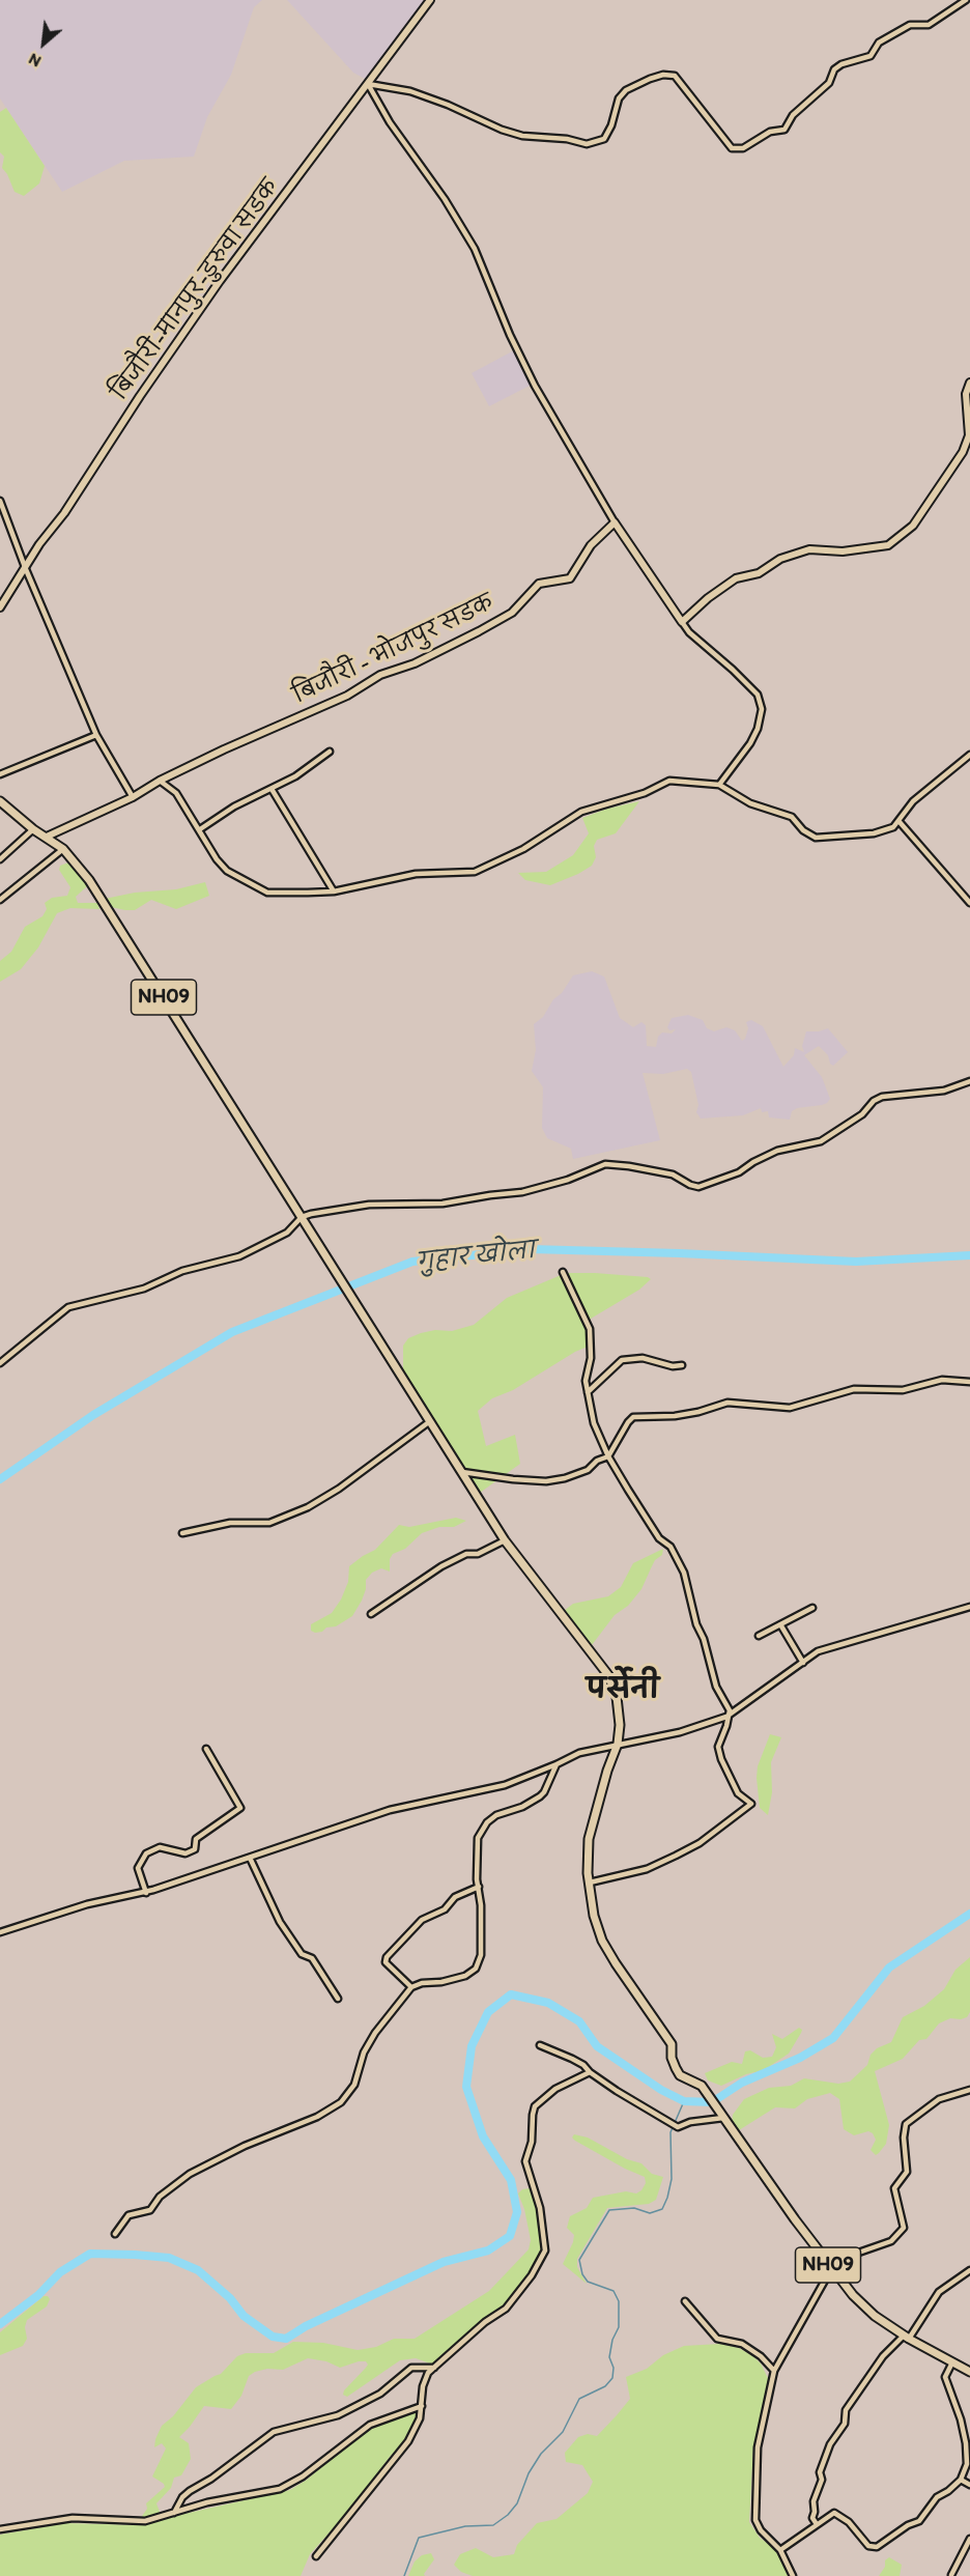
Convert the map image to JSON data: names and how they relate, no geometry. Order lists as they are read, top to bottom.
{
  "streets": {
    "main road": ["NH09"],
    "street": ["बिजौरी-मानपुर-डुरुवा सडक", "बिजौरी - भोजपुर सडक"]
  },
  "crossings": [
    ["बिजौरी - भोजपुर सडक", "NH09"]
  ],
  "districts": ["पर्सेनी"],
  "water": ["गुहार खोला"],
  "north": "bottom left"
}
